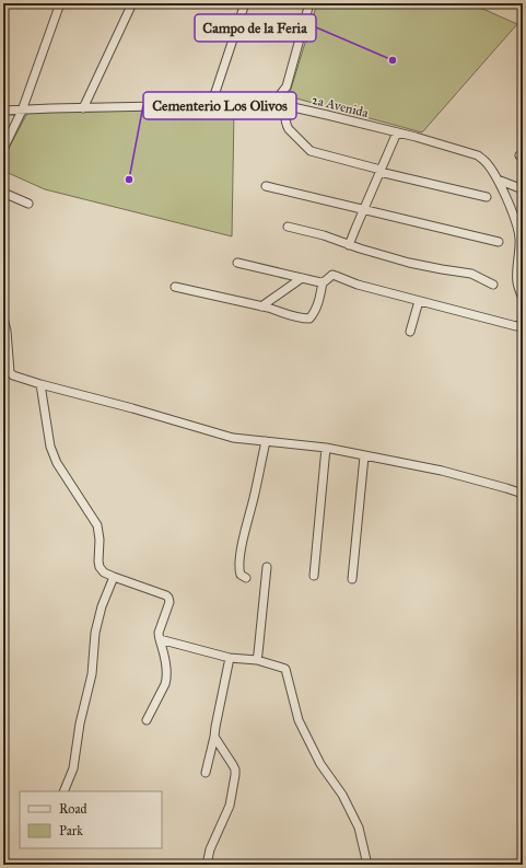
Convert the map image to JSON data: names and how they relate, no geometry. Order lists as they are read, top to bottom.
{
  "streets": {
    "street": ["2a Avenida"]
  },
  "places": ["Campo de la Feria", "Cementerio Los Olivos"],
  "legend": ["Road", "Park"]
}
